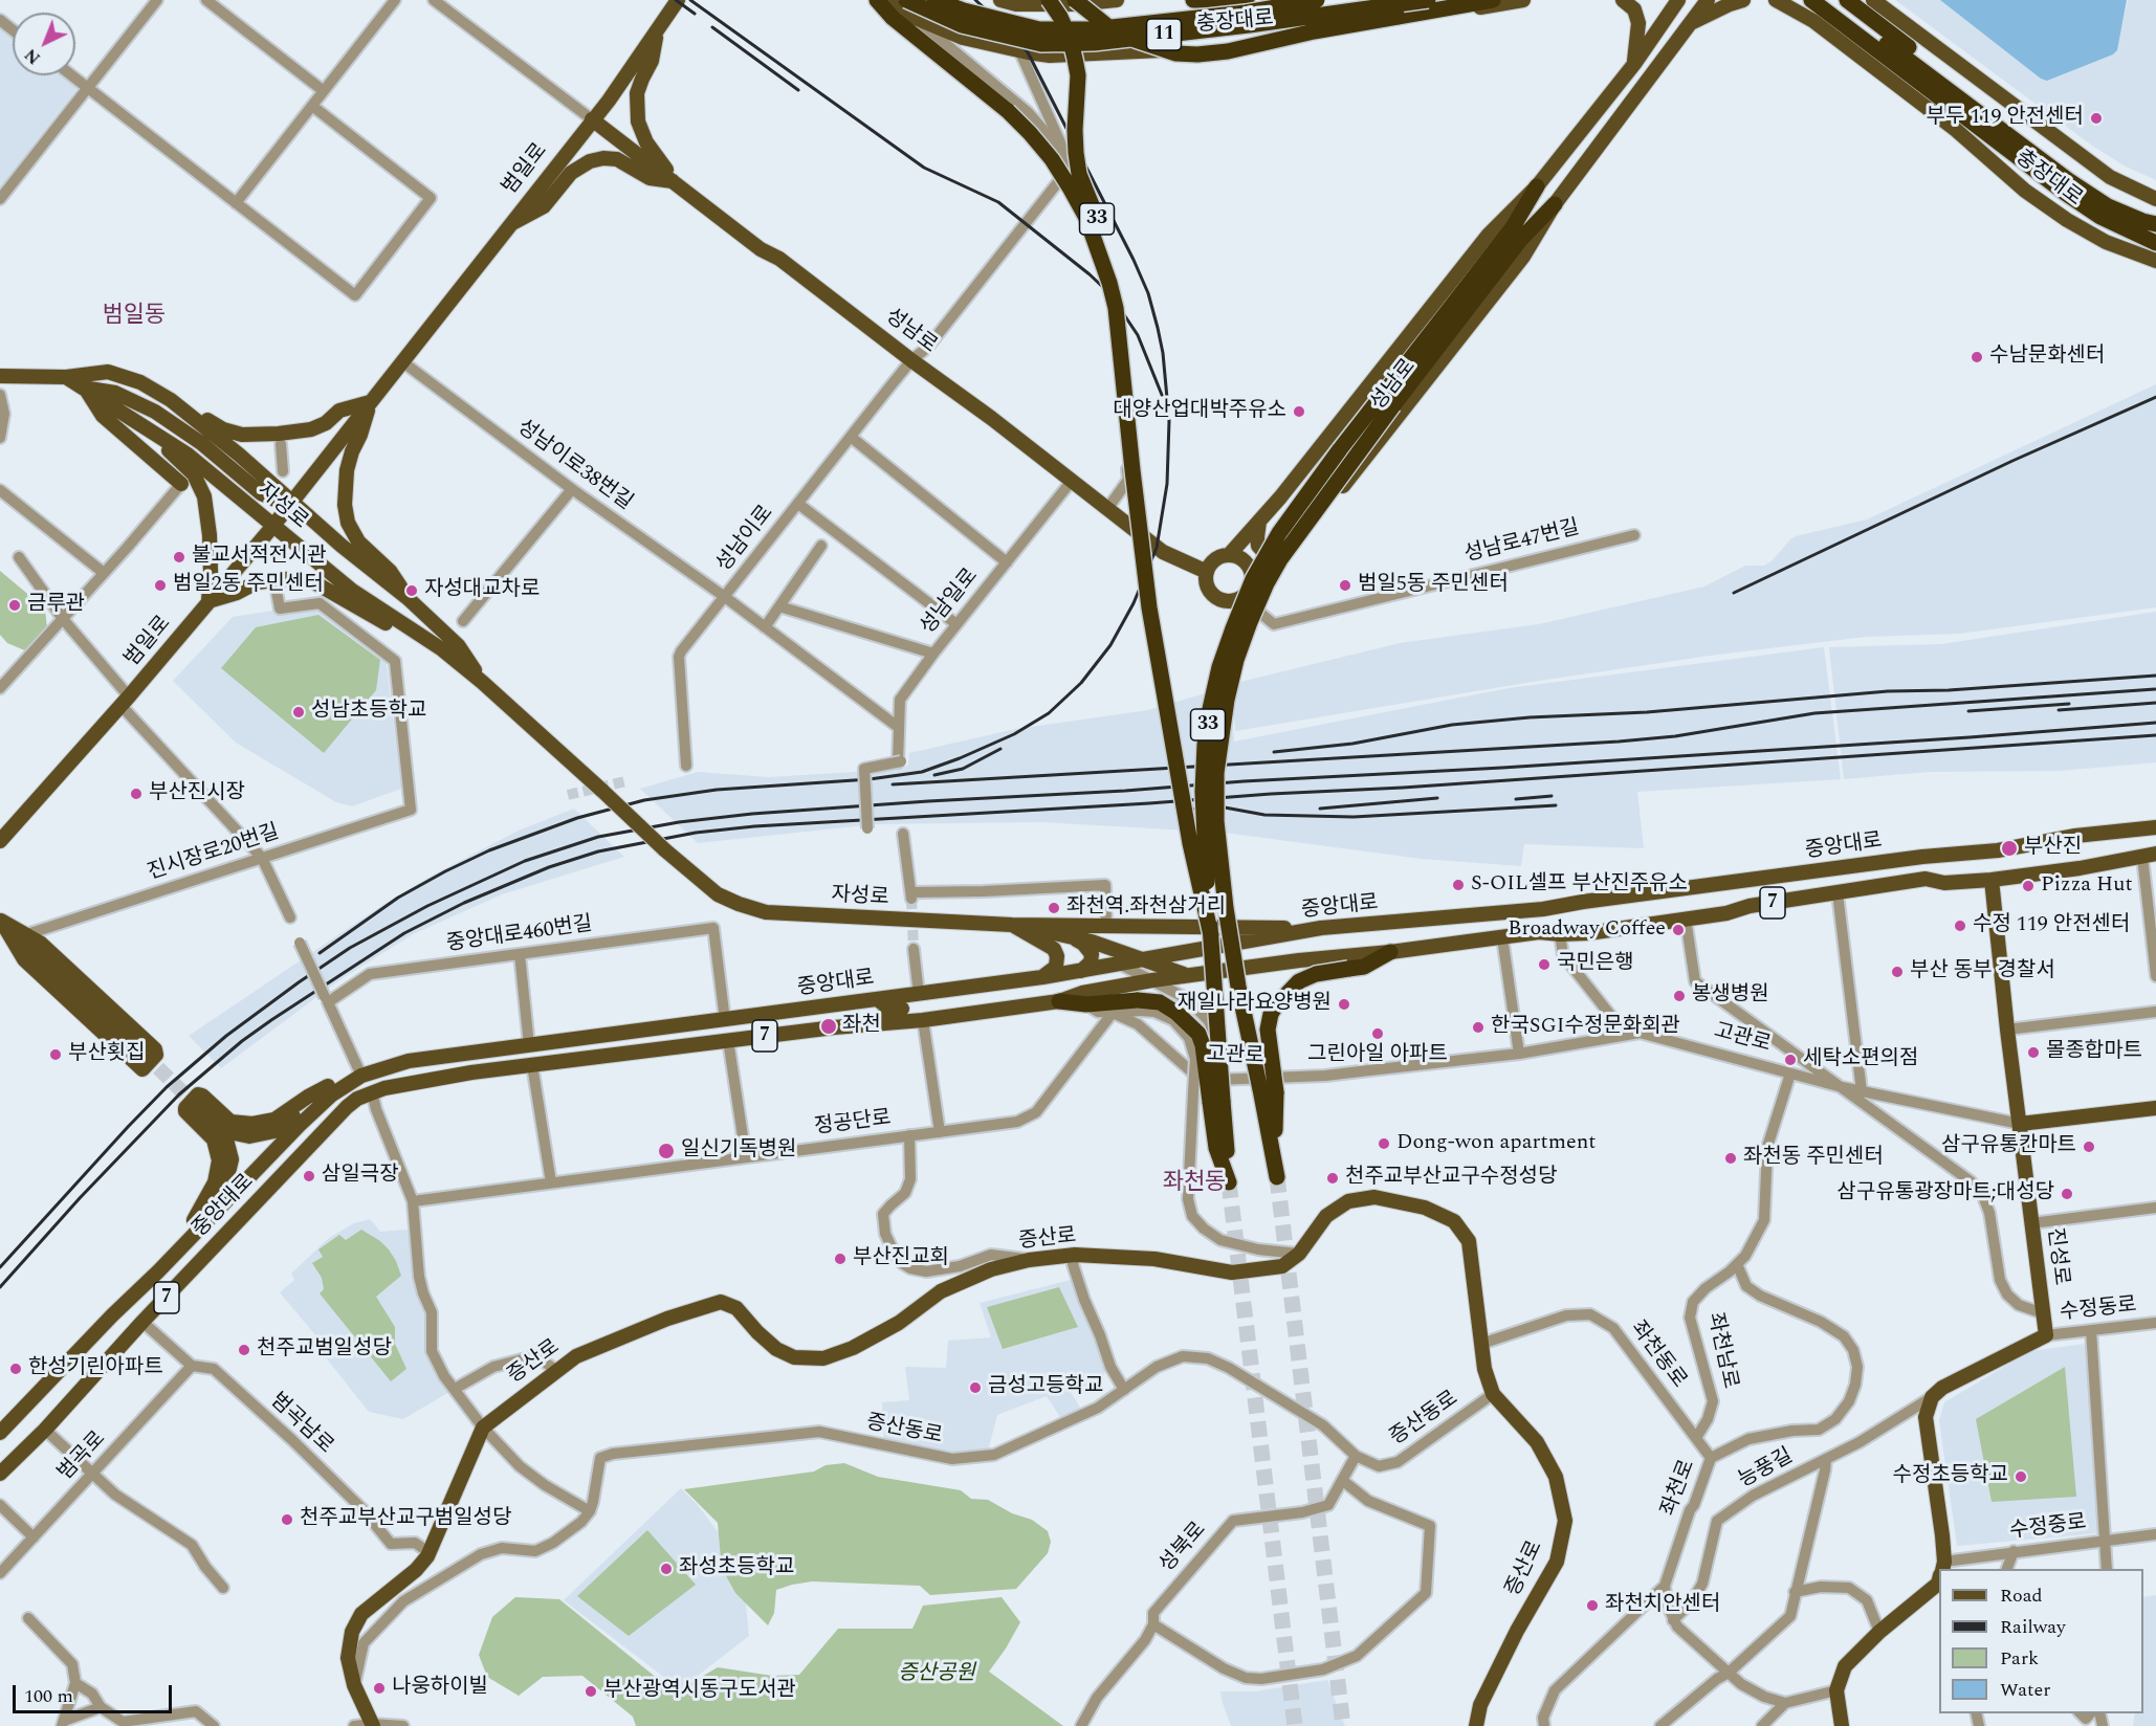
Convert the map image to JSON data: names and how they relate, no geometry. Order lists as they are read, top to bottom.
{
  "streets": {
    "highway": ["11", "33", "성남로"],
    "main road": [
      "충장대로",
      "범일로",
      "자성로",
      "중앙대로",
      "7",
      "고관로",
      "증산로",
      "진성로"
    ],
    "street": [
      "성남이로38번길",
      "성남이로",
      "성남로47번길",
      "성남일로",
      "진시장로20번길",
      "중앙대로460번길",
      "정공단로",
      "수정동로",
      "좌천남로",
      "좌천동로",
      "증산동로",
      "범곡남로",
      "범곡로",
      "능풍길",
      "좌천로",
      "수정중로",
      "성북로"
    ]
  },
  "crossings": [
    ["범일로", "성남로"],
    ["범일로", "성남이로38번길"],
    ["범일로", "자성로"],
    ["33", "성남로"],
    ["성남로", "성남이로"],
    ["성남로", "성남로47번길"],
    ["성남로", "성남일로"],
    ["성남이로38번길", "성남이로"],
    ["성남이로38번길", "성남일로"],
    ["자성로", "중앙대로"],
    ["중앙대로", "중앙대로460번길"],
    ["중앙대로", "진성로"],
    ["중앙대로", "범곡남로"],
    ["고관로", "정공단로"],
    ["고관로", "진성로"],
    ["고관로", "좌천남로"],
    ["증산로", "좌천동로"],
    ["증산로", "증산동로"],
    ["증산로", "범곡남로"],
    ["진성로", "수정동로"],
    ["좌천남로", "좌천동로"],
    ["좌천남로", "좌천로"],
    ["좌천동로", "좌천로"],
    ["증산동로", "성북로"],
    ["범곡남로", "범곡로"]
  ],
  "districts": ["범일동", "좌천동"],
  "parks": ["증산공원"],
  "places": [
    "부두 119 안전센터",
    "수남문화센터",
    "대양산업대박주유소",
    "불교서적전시관",
    "범일2동 주민센터",
    "범일5동 주민센터",
    "자성대교차로",
    "금루관",
    "성남초등학교",
    "부산진시장",
    "부산진",
    "S-OIL셀프 부산진주유소",
    "Pizza Hut",
    "좌천역.좌천삼거리",
    "수정 119 안전센터",
    "Broadway Coffee",
    "국민은행",
    "부산 동부 경찰서",
    "봉생병원",
    "재일나라요양병원",
    "좌천",
    "한국SGI수정문화회관",
    "그린아일 아파트",
    "몰종합마트",
    "부산횟집",
    "세탁소편의점",
    "Dong-won apartment",
    "삼구유통칸마트",
    "일신기독병원",
    "좌천동 주민센터",
    "삼일극장",
    "천주교부산교구수정성당",
    "삼구유통광장마트;대성당",
    "부산진교회",
    "천주교범일성당",
    "한성기린아파트",
    "금성고등학교",
    "수정초등학교",
    "천주교부산교구범일성당",
    "좌성초등학교",
    "좌천치안센터",
    "나웅하이빌",
    "부산광역시동구도서관"
  ],
  "legend": [
    "Road",
    "Railway",
    "Park",
    "Water"
  ],
  "scale_bar": "100 m",
  "north": "bottom left"
}
